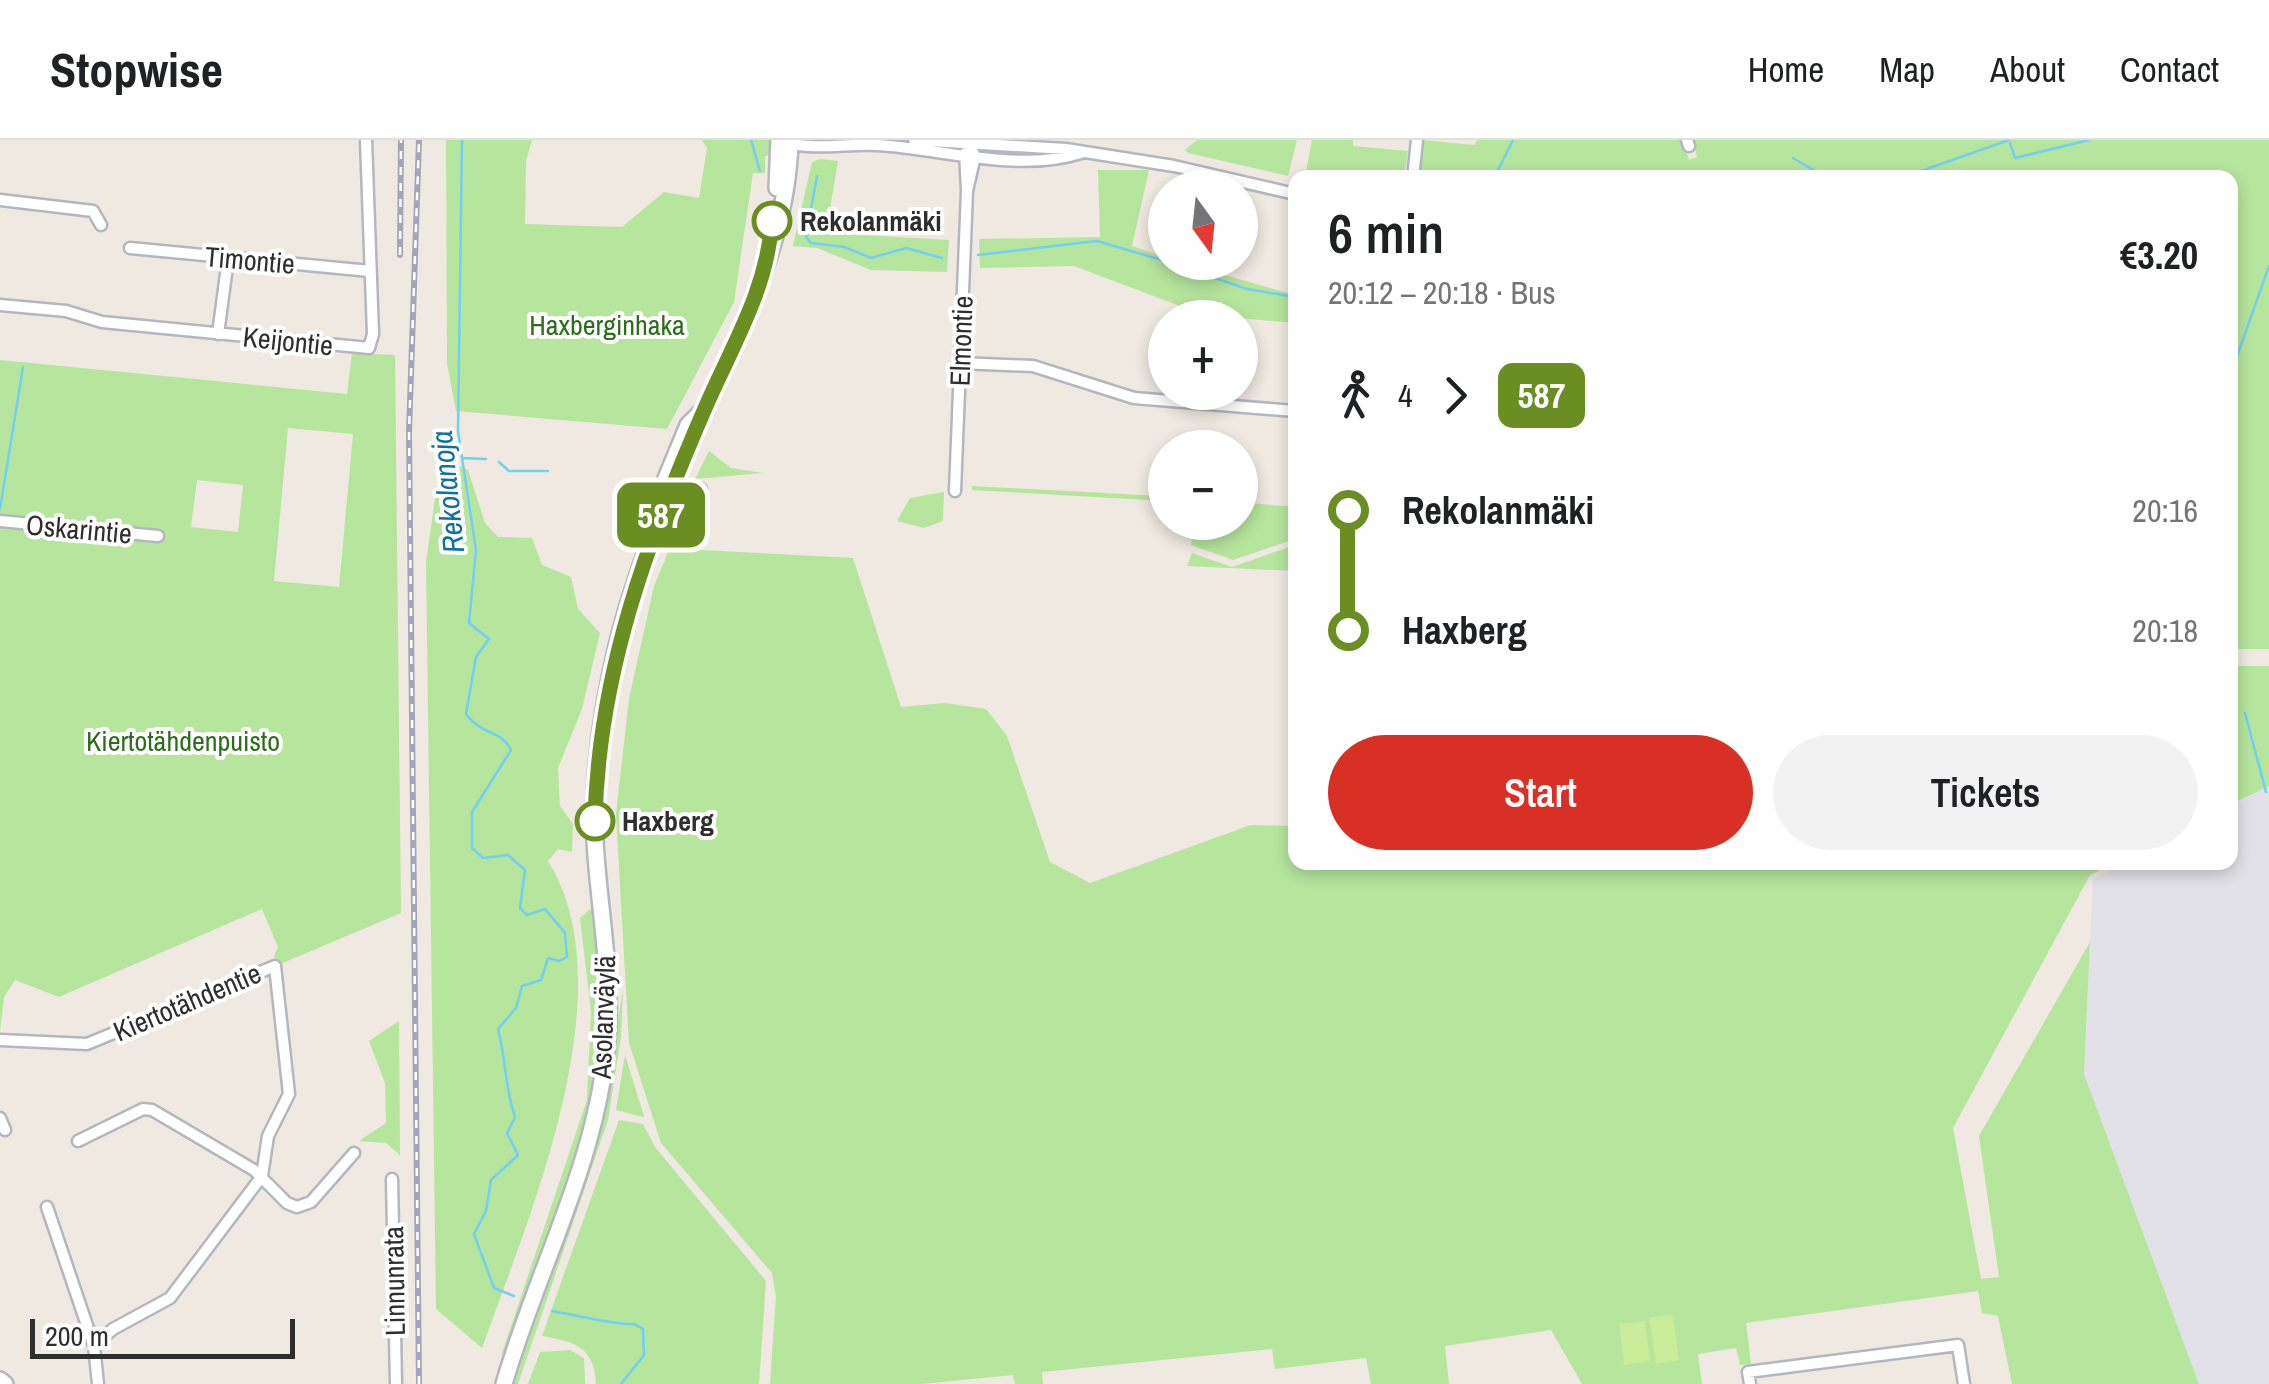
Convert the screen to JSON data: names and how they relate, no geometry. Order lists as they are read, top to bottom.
{
  "streets": {
    "main road": ["Asolanväylä"],
    "street": [
      "Timontie",
      "Keijontie",
      "Elmontie",
      "Oskarintie",
      "Kiertotähdentie",
      "Linnunrata"
    ]
  },
  "crossings": [
    ["Timontie", "Keijontie"]
  ],
  "water": ["Rekolanoja"],
  "parks": ["Haxberginhaka", "Kiertotähdenpuisto"],
  "places": ["Rekolanmäki", "Haxberg"],
  "lines": ["bus line 587"],
  "scale_bar": "200 m",
  "north": "bottom",
  "page": {
    "header": "Stopwise",
    "nav": [
      "Home",
      "Map",
      "About",
      "Contact"
    ],
    "on_map": "587",
    "map_buttons": ["+", "−"],
    "heading": ["6 min", "20:12 – 20:18 · Bus", "€3.20"],
    "legs": ["4", "587"],
    "list": [
      {
        "name": "Rekolanmäki",
        "value": "20:16"
      },
      {
        "name": "Haxberg",
        "value": "20:18"
      }
    ],
    "buttons": ["Start", "Tickets"],
    "scale": "200 m"
  }
}
